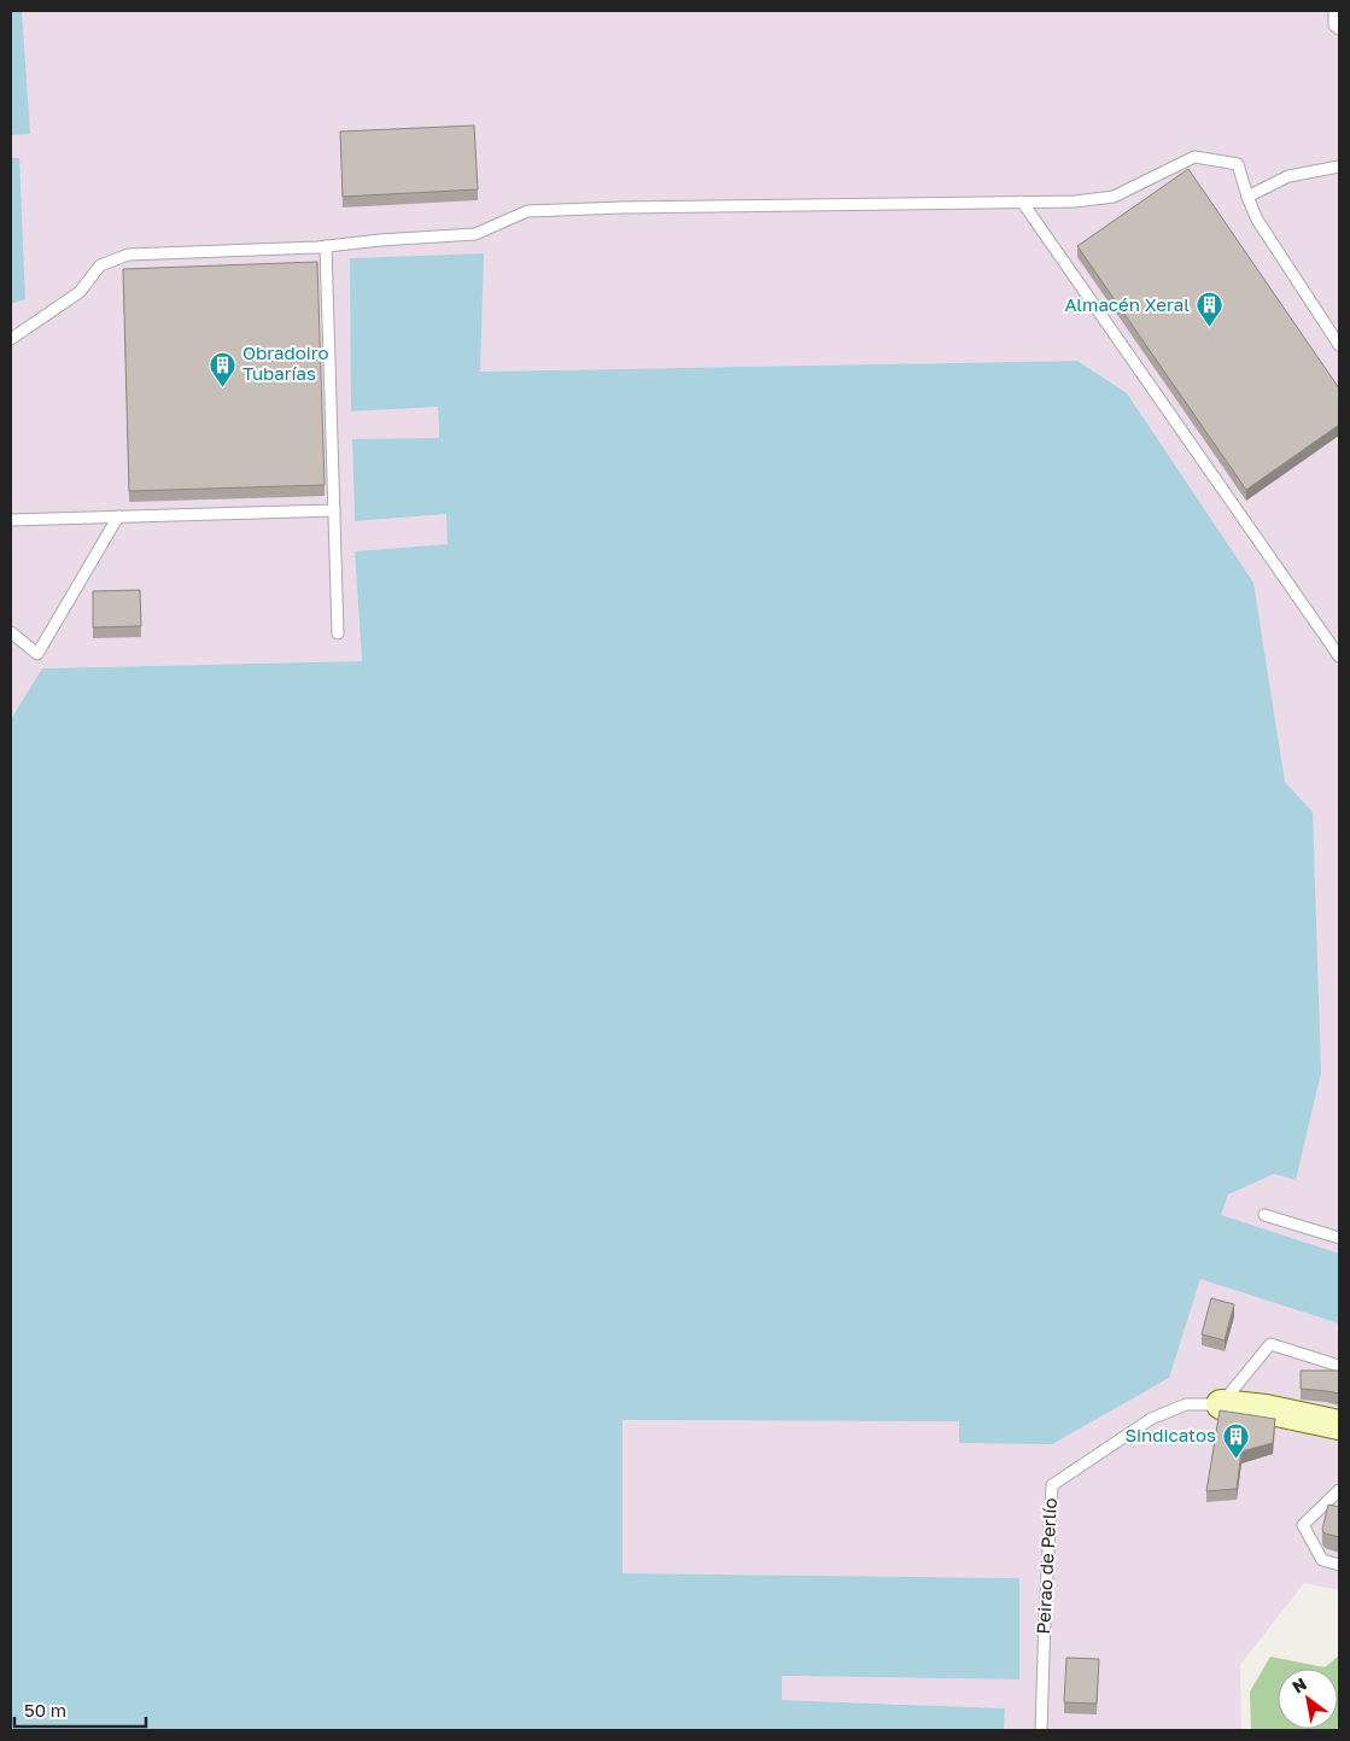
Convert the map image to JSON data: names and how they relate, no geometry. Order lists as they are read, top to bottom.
{
  "streets": {
    "lane": ["Peirao de Perlío"]
  },
  "places": {
    "building": ["Almacén Xeral", "Obradoiro Tubarías", "Sindicatos"]
  },
  "scale_bar": "50 m",
  "north": "top left"
}
